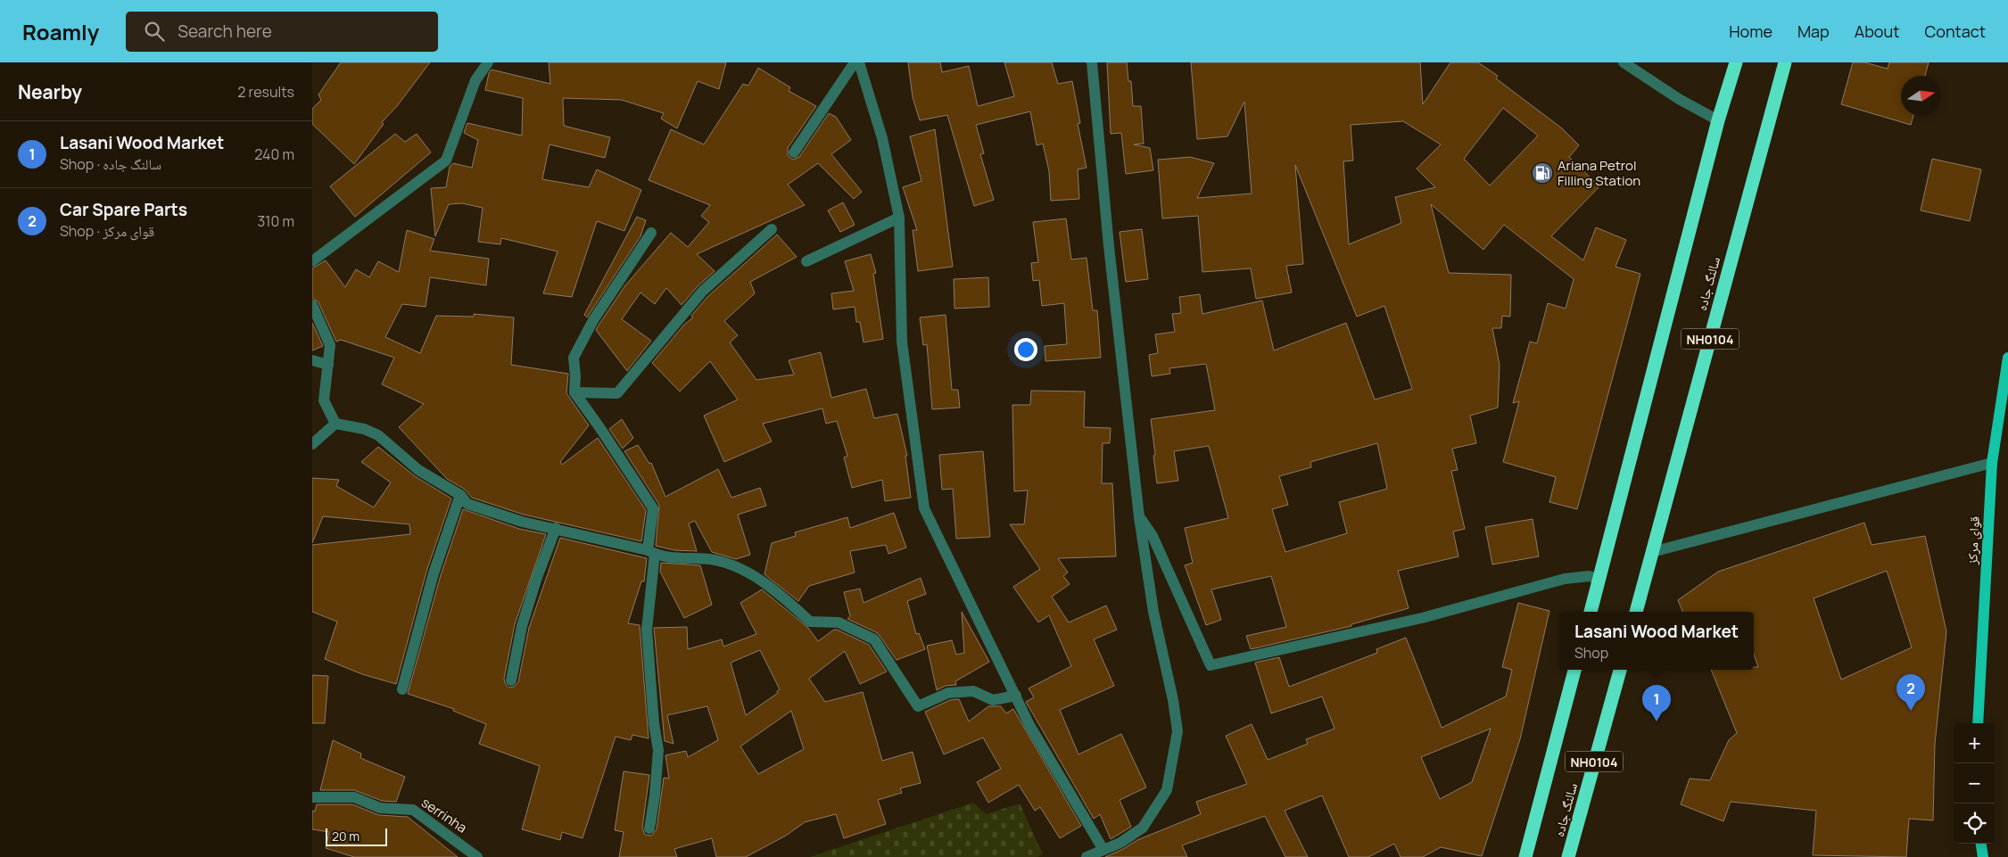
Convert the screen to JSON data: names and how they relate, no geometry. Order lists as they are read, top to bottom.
{
  "streets": {
    "highway": ["سالنگ جاده", "NH0104"],
    "main road": ["قوای مرکز"],
    "street": ["serrinha"]
  },
  "places": {
    "fuel station": ["Ariana Petrol Filling Station"]
  },
  "scale_bar": "20 m",
  "north": "right",
  "page": {
    "header": "Roamly",
    "search": "Search here",
    "nav": [
      "Home",
      "Map",
      "About",
      "Contact"
    ],
    "heading": ["Nearby", "2 results"],
    "list": [
      {
        "mark": "1",
        "name": "Lasani Wood Market",
        "note": "Shop · سالنگ جاده",
        "value": "240 m"
      },
      {
        "mark": "2",
        "name": "Car Spare Parts",
        "note": "Shop · قوای مرکز",
        "value": "310 m"
      }
    ],
    "popup": ["Lasani Wood Market", "Shop"],
    "pins": ["2", "1"],
    "map_buttons": ["+", "−"],
    "scale": "20 m"
  }
}
